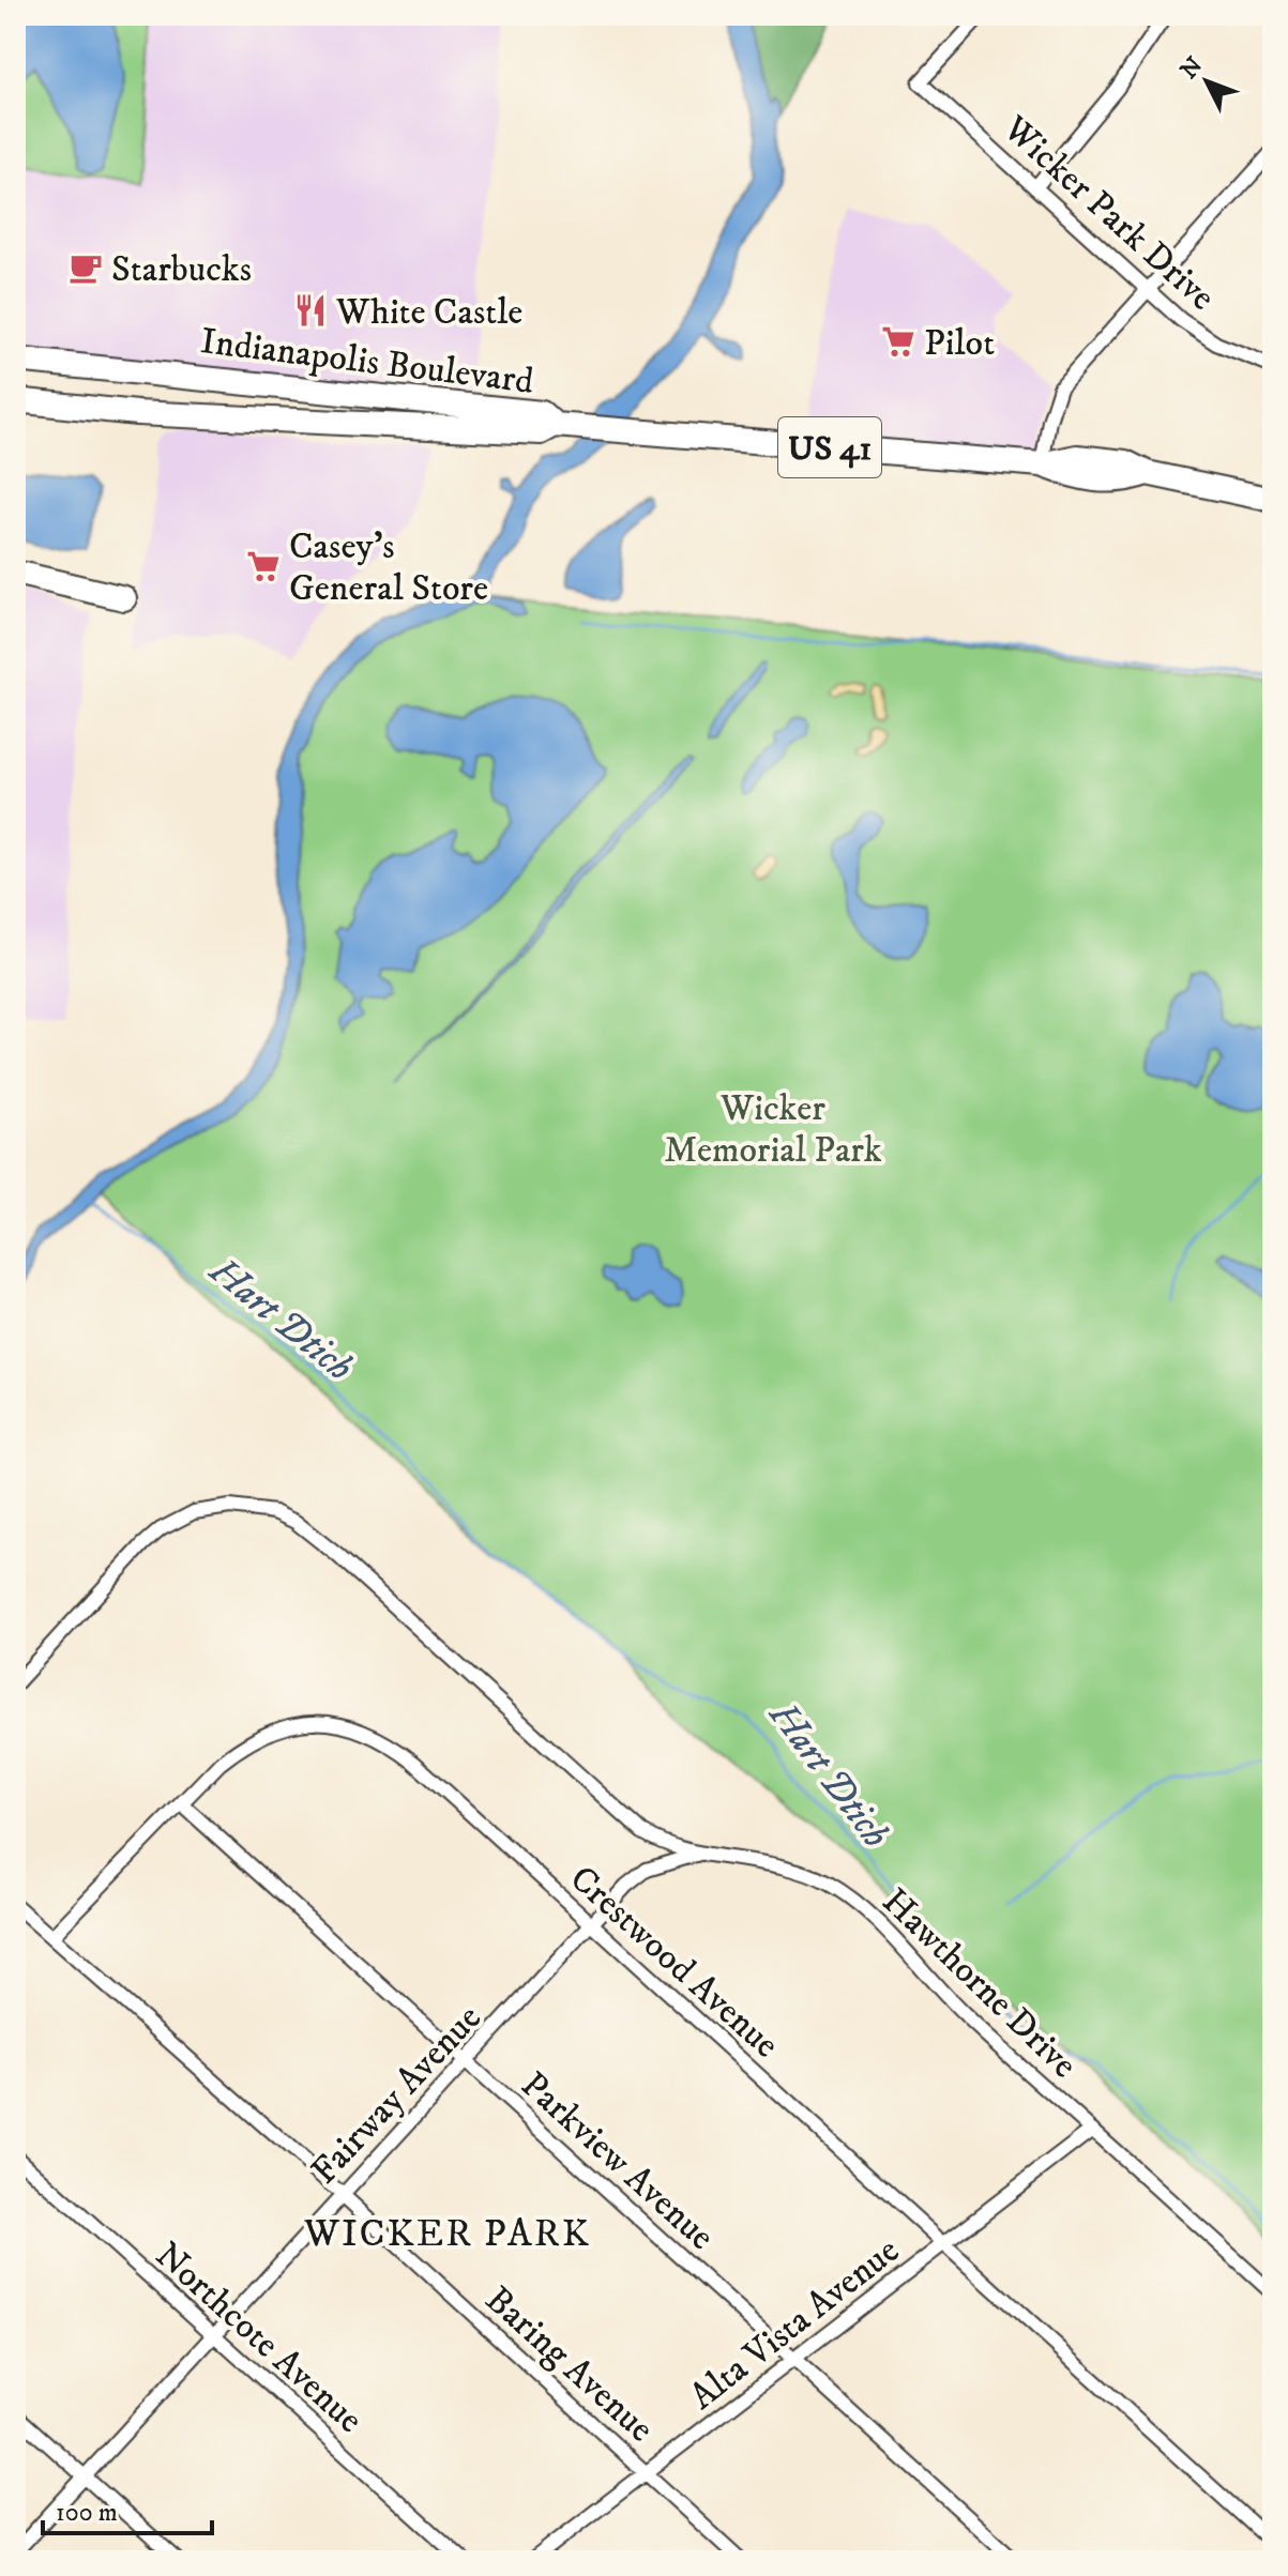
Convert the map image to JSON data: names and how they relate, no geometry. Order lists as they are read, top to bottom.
{
  "streets": {
    "highway": ["Indianapolis Boulevard", "US 41"],
    "street": [
      "Wicker Park Drive",
      "Crestwood Avenue",
      "Hawthorne Drive",
      "Fairway Avenue",
      "Parkview Avenue",
      "Alta Vista Avenue",
      "Northcote Avenue",
      "Baring Avenue"
    ]
  },
  "crossings": [
    ["Crestwood Avenue", "Fairway Avenue"],
    ["Crestwood Avenue", "Parkview Avenue"],
    ["Crestwood Avenue", "Alta Vista Avenue"],
    ["Crestwood Avenue", "Baring Avenue"],
    ["Hawthorne Drive", "Fairway Avenue"],
    ["Hawthorne Drive", "Alta Vista Avenue"],
    ["Fairway Avenue", "Parkview Avenue"],
    ["Fairway Avenue", "Northcote Avenue"],
    ["Fairway Avenue", "Baring Avenue"],
    ["Parkview Avenue", "Alta Vista Avenue"],
    ["Alta Vista Avenue", "Baring Avenue"]
  ],
  "districts": ["WICKER PARK"],
  "water": ["Hart Dtich"],
  "parks": ["Wicker Memorial Park"],
  "places": {
    "cafe": ["Starbucks"],
    "restaurant": ["White Castle"],
    "supermarket": ["Pilot", "Casey's General Store"]
  },
  "scale_bar": "100 m",
  "north": "top left"
}
